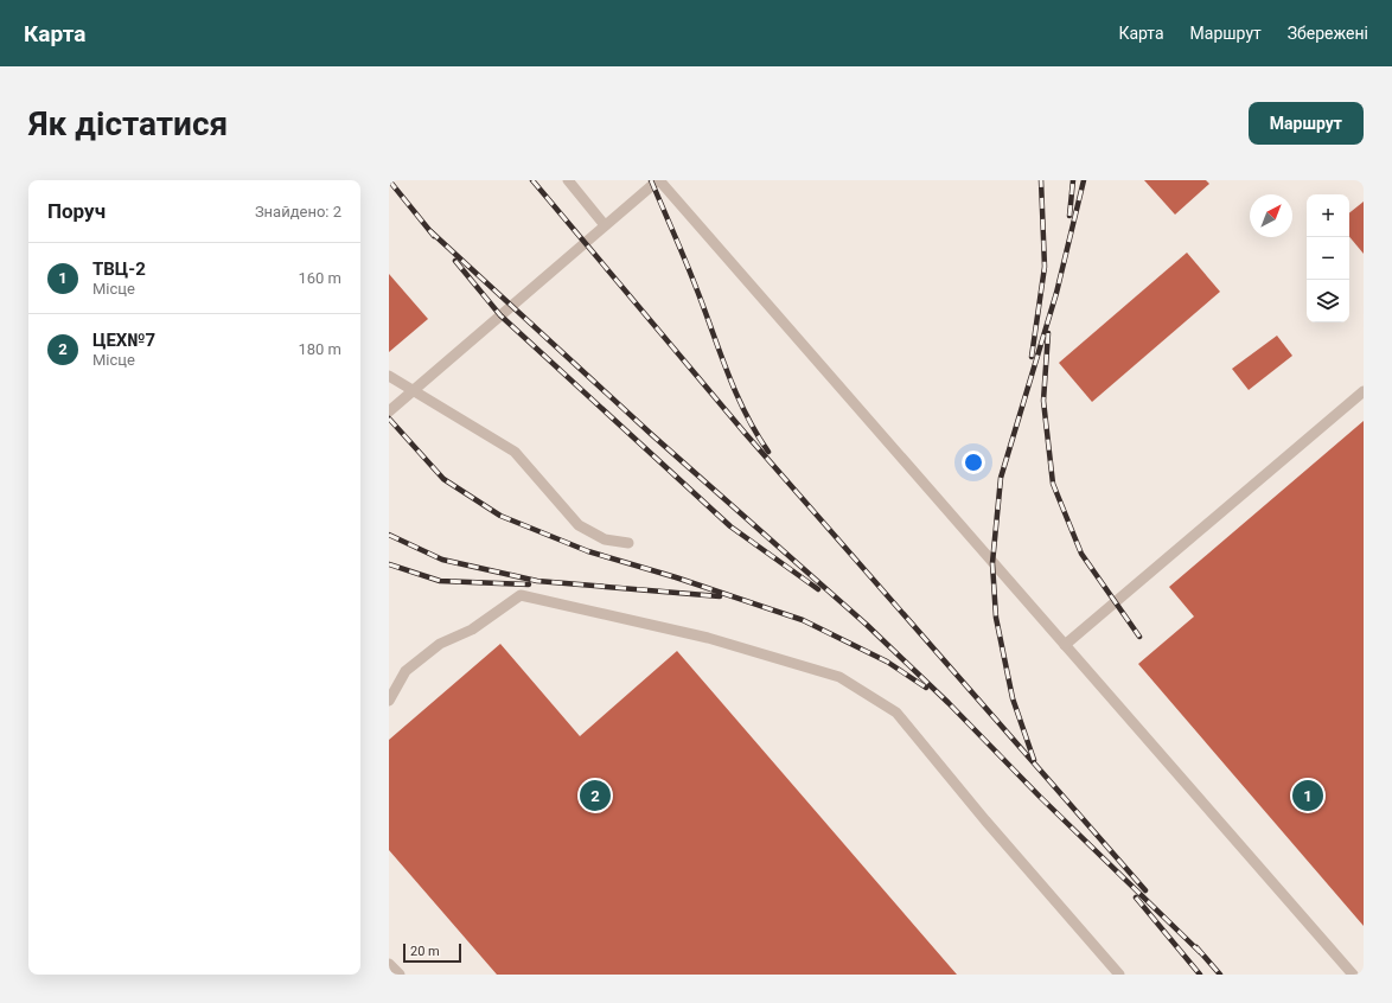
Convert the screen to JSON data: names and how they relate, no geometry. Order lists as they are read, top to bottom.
{
  "scale_bar": "20 m",
  "north": "top right",
  "page": {
    "header": "Карта",
    "nav": ["Карта", "Маршрут", "Збережені"],
    "buttons": "Маршрут",
    "title": "Як дістатися",
    "heading": ["Поруч", "Знайдено: 2"],
    "map_buttons": ["+", "−"],
    "list": [
      {
        "mark": "1",
        "name": "ТВЦ-2",
        "note": "Місце",
        "value": "160 m"
      },
      {
        "mark": "2",
        "name": "ЦЕХ№7",
        "note": "Місце",
        "value": "180 m"
      }
    ],
    "pins": ["1", "2"],
    "scale": "20 m"
  }
}
